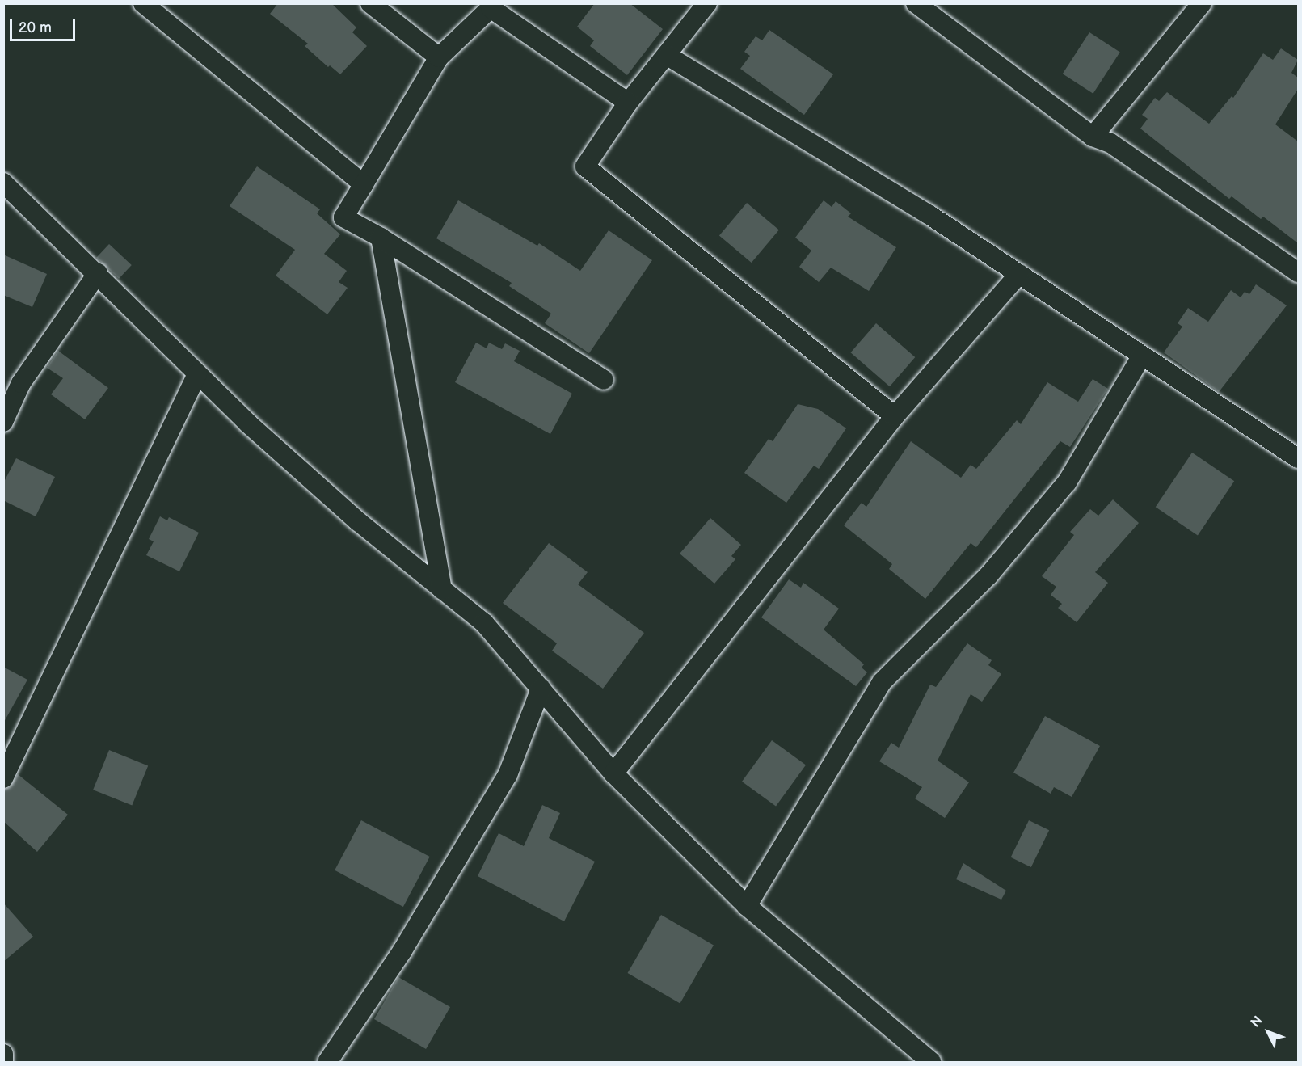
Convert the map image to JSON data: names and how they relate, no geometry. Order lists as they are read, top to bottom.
{
  "scale_bar": "20 m",
  "north": "top left"
}
